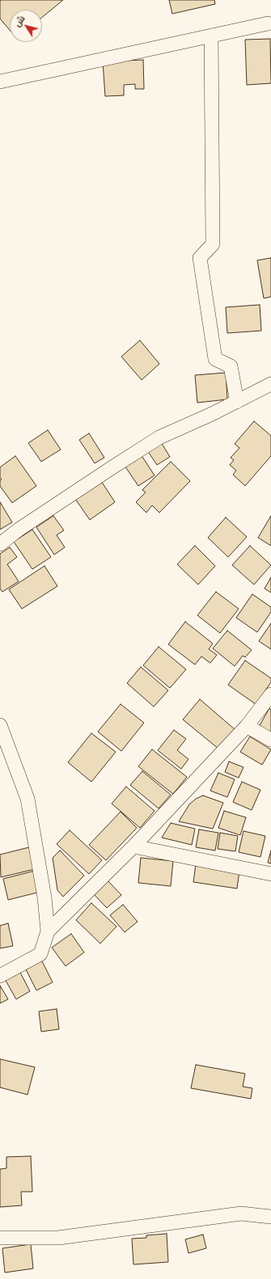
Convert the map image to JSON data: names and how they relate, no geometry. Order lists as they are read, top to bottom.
{
  "north": "top left"
}
